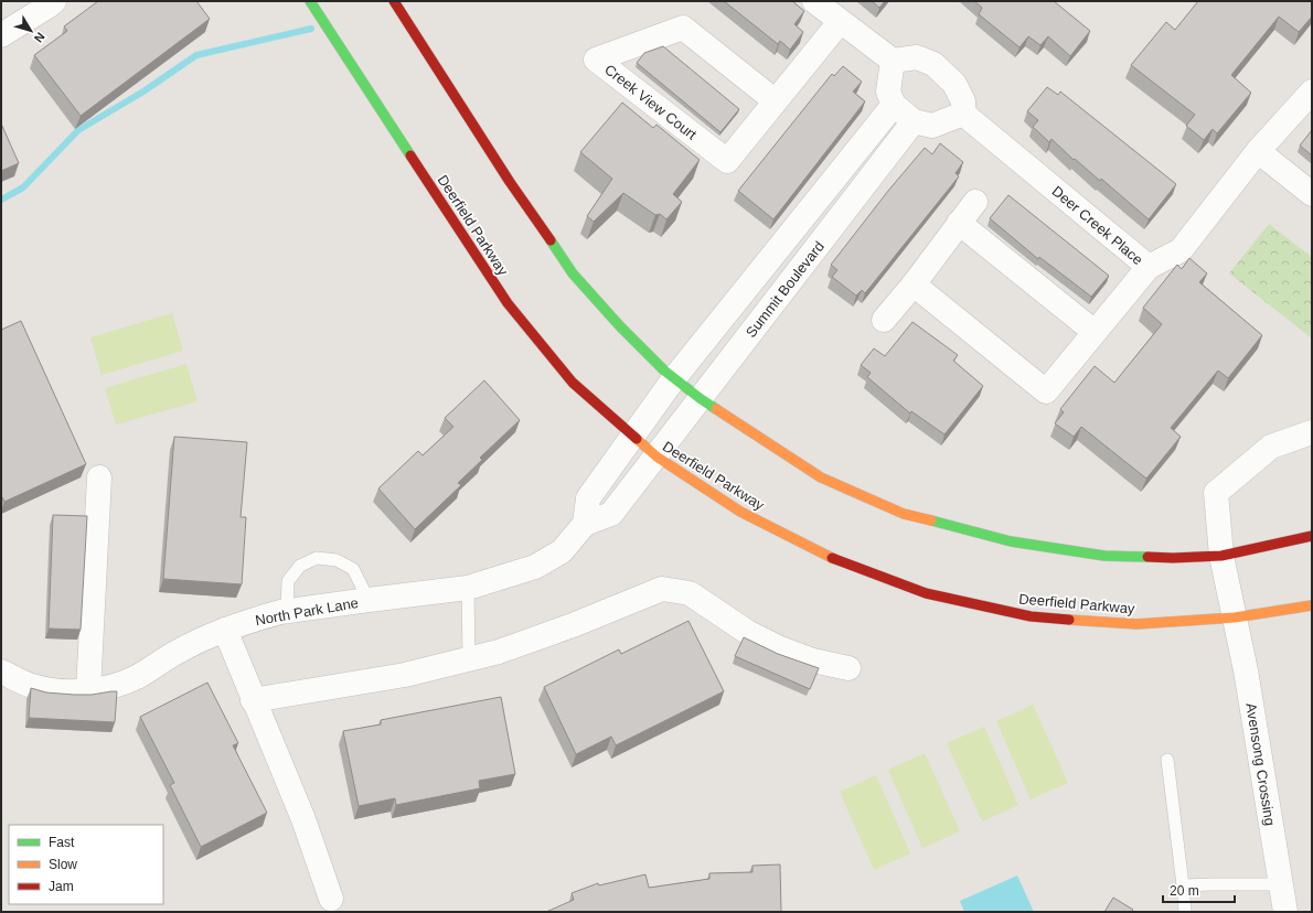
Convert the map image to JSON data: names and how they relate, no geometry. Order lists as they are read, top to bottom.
{
  "streets": {
    "main road": ["Deerfield Parkway"],
    "street": [
      "Creek View Court",
      "Deer Creek Place",
      "Summit Boulevard",
      "North Park Lane",
      "Avensong Crossing"
    ]
  },
  "crossings": [
    ["Deerfield Parkway", "Summit Boulevard"],
    ["Deerfield Parkway", "North Park Lane"],
    ["Deerfield Parkway", "Avensong Crossing"],
    ["Deer Creek Place", "Summit Boulevard"],
    ["Summit Boulevard", "North Park Lane"]
  ],
  "legend": ["Fast", "Slow", "Jam"],
  "scale_bar": "20 m",
  "north": "bottom right"
}
